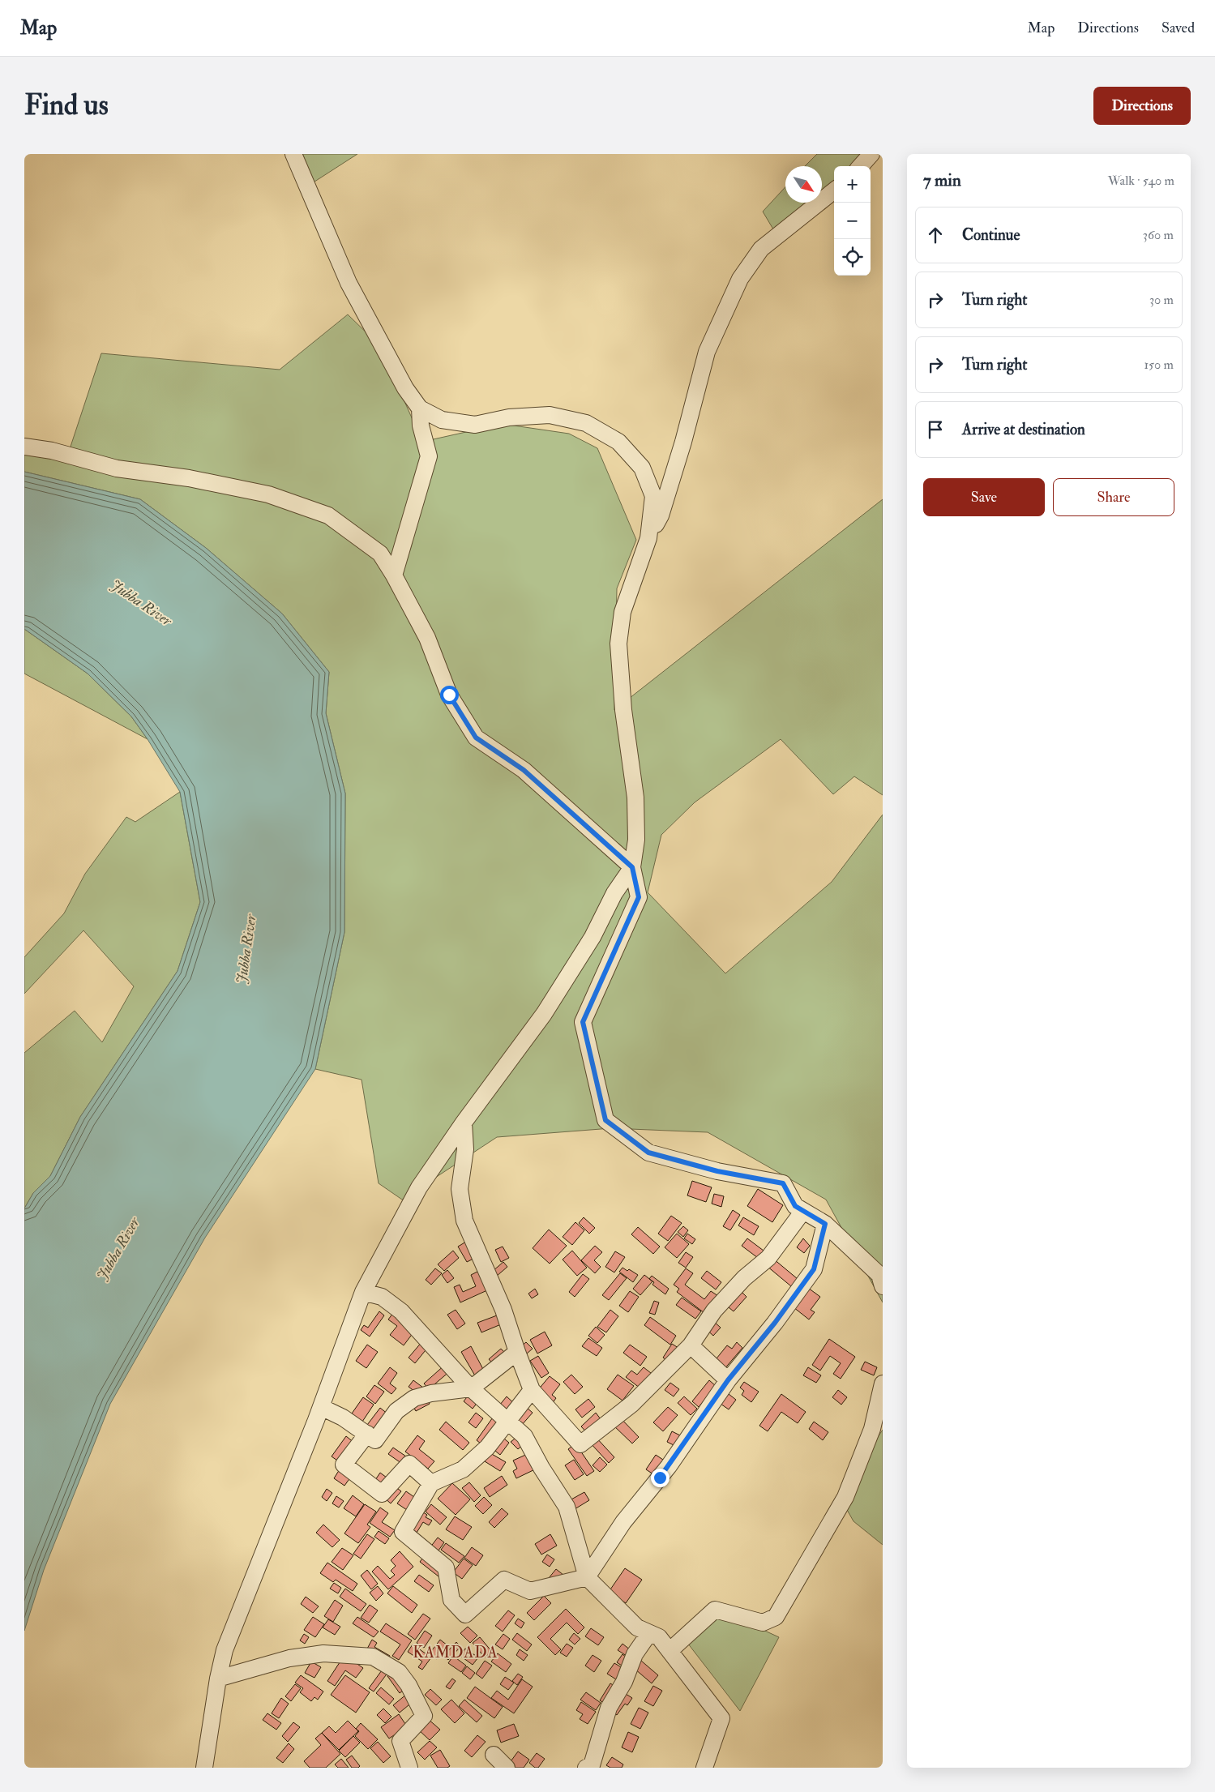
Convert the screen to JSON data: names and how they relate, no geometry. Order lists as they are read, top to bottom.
{
  "districts": ["KAMDADA"],
  "water": ["Jubba River"],
  "north": "bottom right",
  "page": {
    "header": "Map",
    "nav": ["Map", "Directions", "Saved"],
    "buttons": [
      "Directions",
      ["Save", "Share"]
    ],
    "title": "Find us",
    "heading": ["7 min", "Walk · 540 m"],
    "map_buttons": ["+", "−"],
    "list": [
      ["Continue", "360 m"],
      ["Turn right", "30 m"],
      ["Turn right", "150 m"],
      "Arrive at destination"
    ]
  }
}
